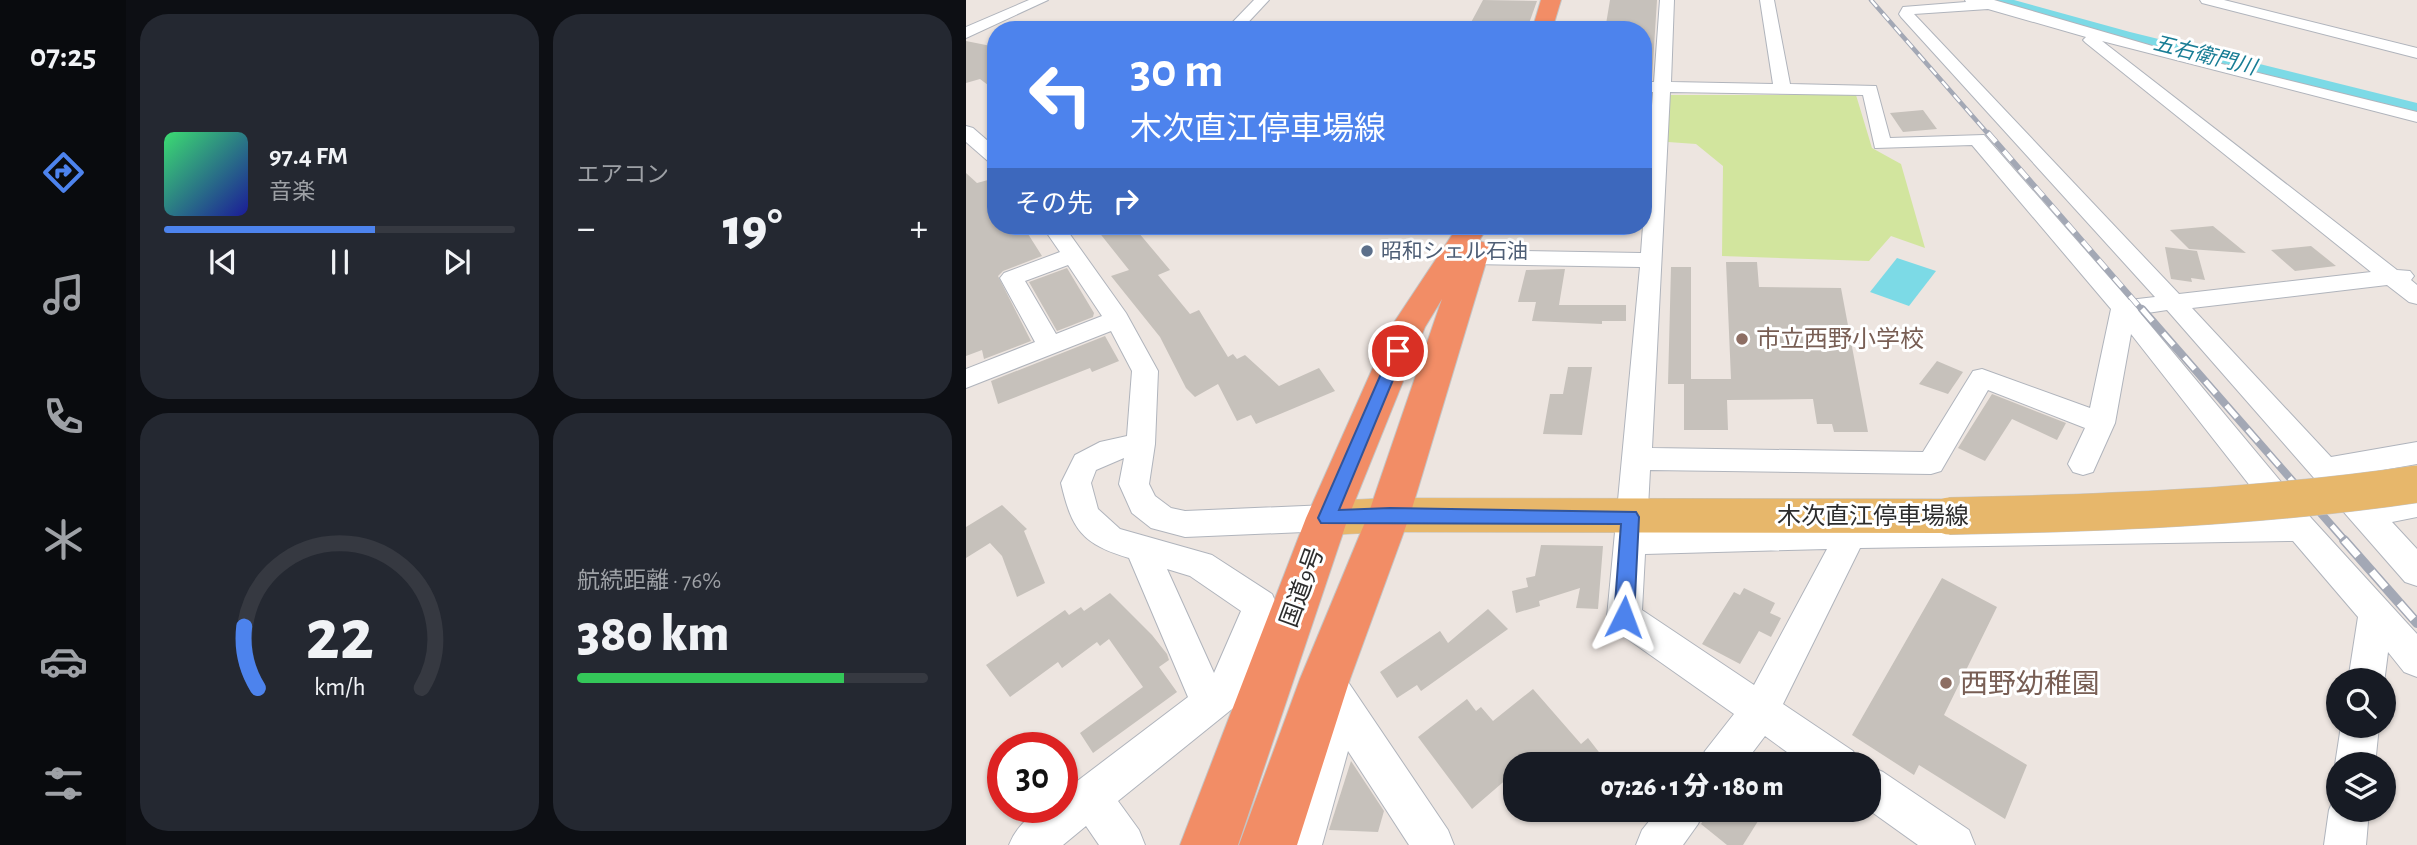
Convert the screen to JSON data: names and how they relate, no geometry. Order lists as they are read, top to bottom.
{
  "streets": {
    "highway": ["国道9号"],
    "main road": ["木次直江停車場線"]
  },
  "crossings": [
    ["木次直江停車場線", "国道9号"]
  ],
  "water": ["五右衛門川"],
  "places": ["昭和シェル石油", "市立西野小学校", "西野幼稚園"],
  "page": {
    "tabs": "07:25",
    "tile": [
      "エアコン",
      ["航続距離 · 76%", "380 km"]
    ],
    "turn": ["30 m", "木次直江停車場線"],
    "song": ["97.4 FM", "音楽"],
    "then": "その先",
    "heat": ["−", "19°", "+"],
    "limit": "30",
    "trip": "07:26 · 1 分 · 180 m",
    "gauge": ["22", "km/h"]
  }
}
